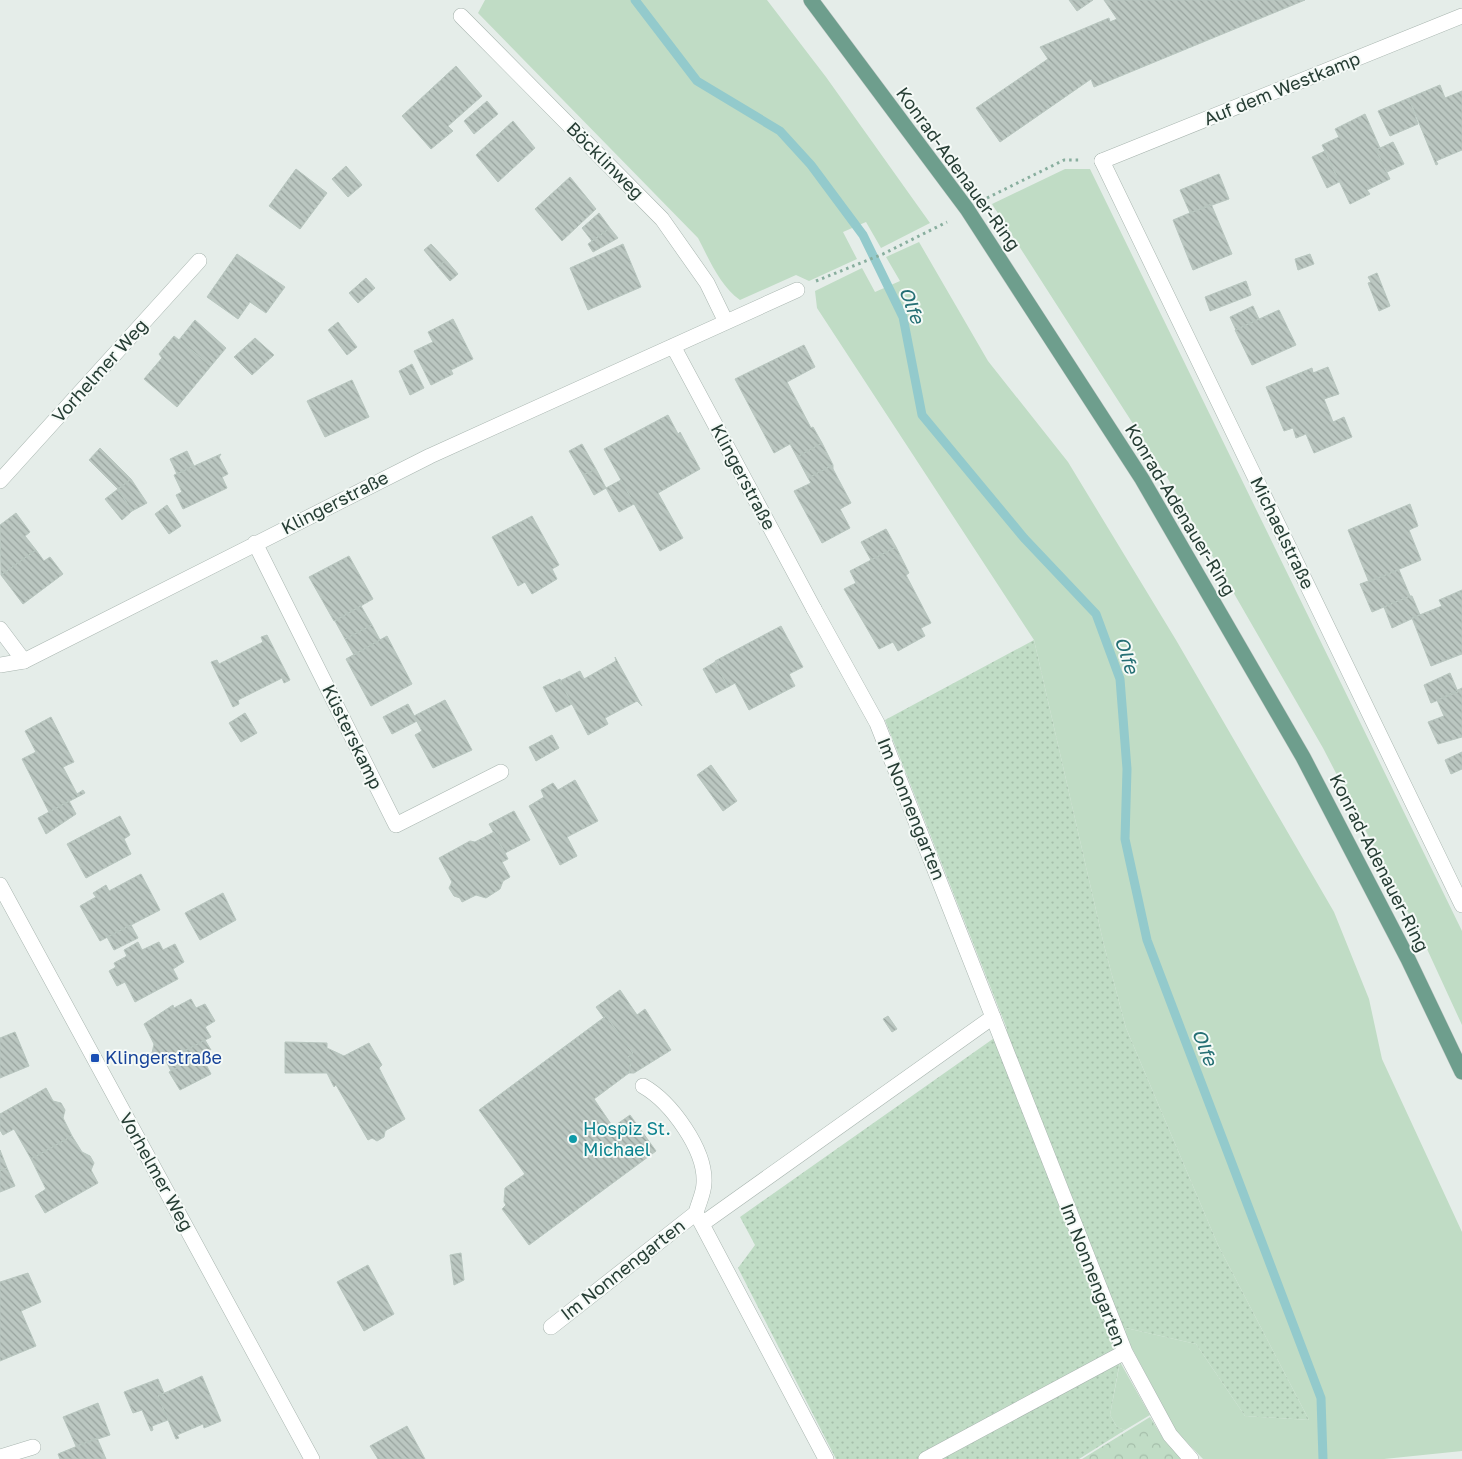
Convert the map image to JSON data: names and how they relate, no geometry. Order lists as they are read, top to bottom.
{
  "streets": {
    "main road": ["Konrad-Adenauer-Ring"],
    "street": [
      "Auf dem Westkamp",
      "Böcklinweg",
      "Vorhelmer Weg",
      "Klingerstraße",
      "Michaelstraße",
      "Küsterskamp",
      "Im Nonnengarten"
    ]
  },
  "crossings": [
    ["Auf dem Westkamp", "Michaelstraße"],
    ["Böcklinweg", "Klingerstraße"],
    ["Klingerstraße", "Küsterskamp"],
    ["Klingerstraße", "Im Nonnengarten"]
  ],
  "water": ["Olfe"],
  "places": {
    "transit": ["Klingerstraße"],
    "other": ["Hospiz St. Michael"]
  }
}
